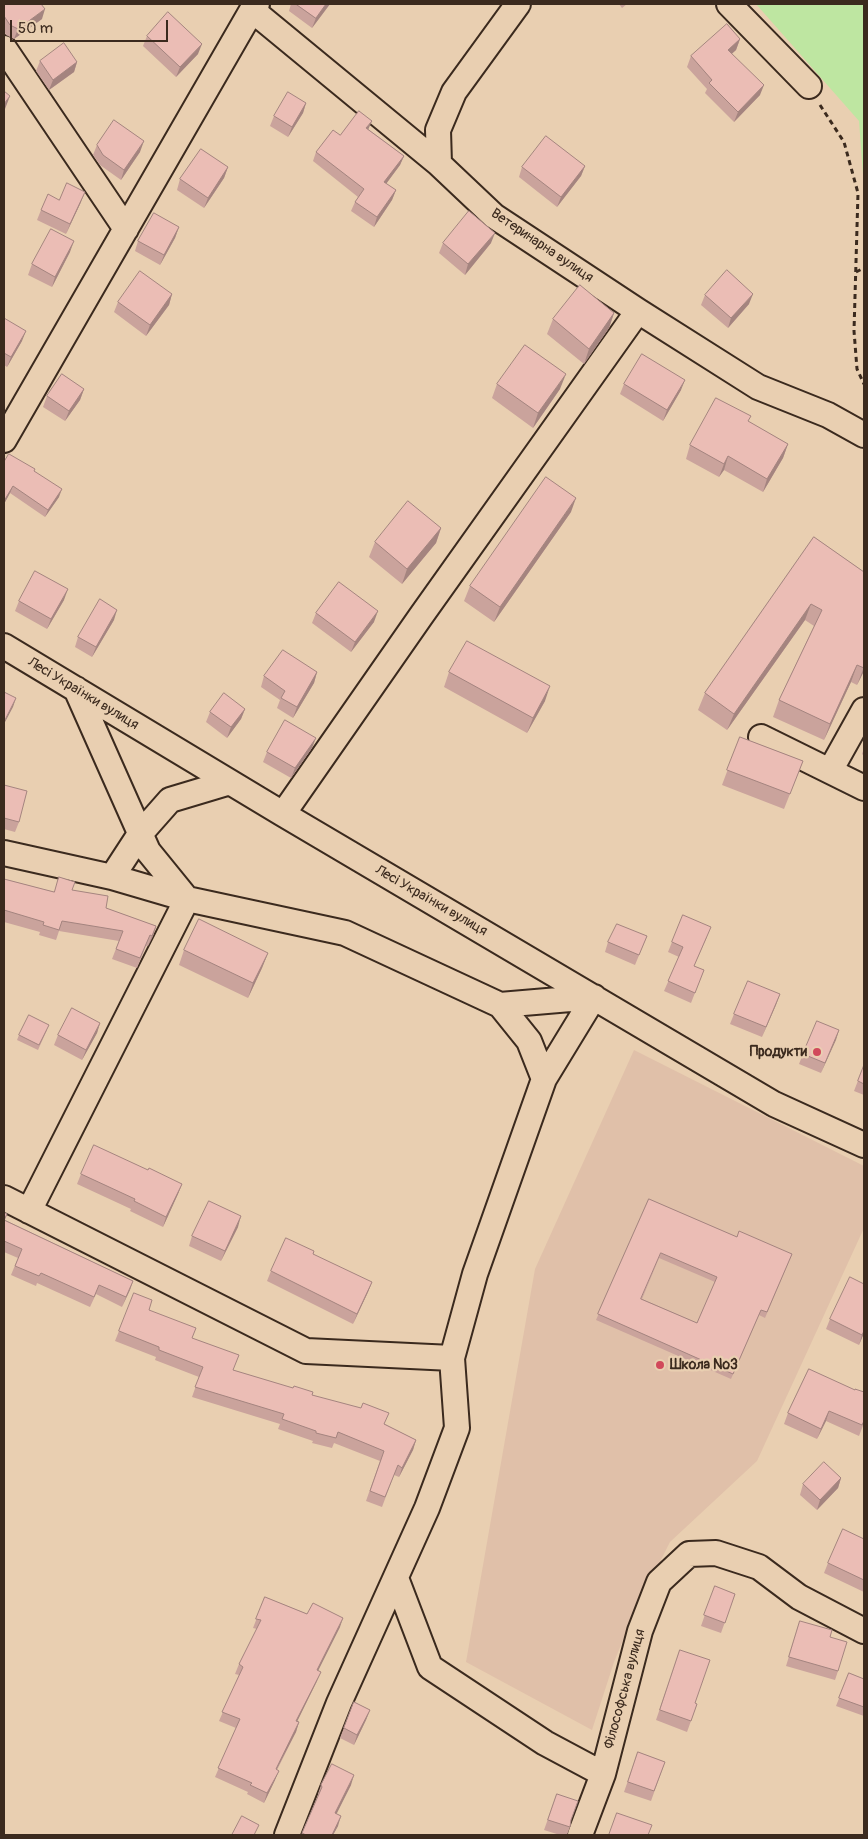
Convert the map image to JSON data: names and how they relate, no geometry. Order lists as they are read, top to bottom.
{
  "streets": {
    "street": ["Ветеринарна вулиця", "Лесі Українки вулиця", "Філософська вулиця"]
  },
  "places": ["Продукти", "Школа №3"],
  "scale_bar": "50 m"
}
